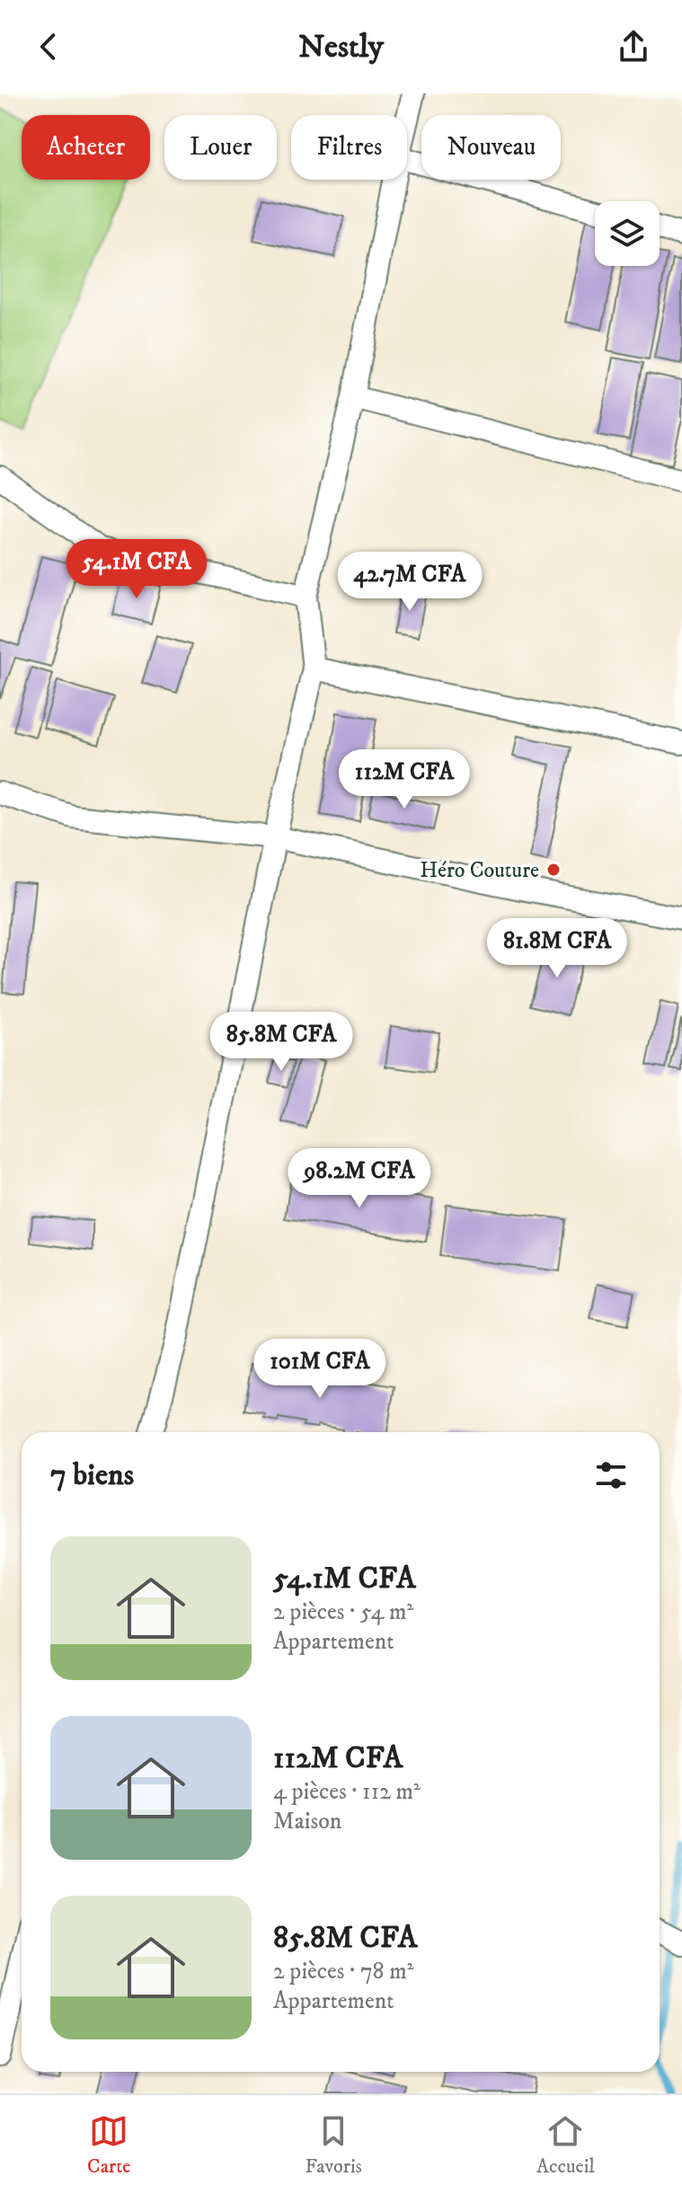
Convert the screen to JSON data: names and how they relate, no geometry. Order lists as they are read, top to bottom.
{
  "places": ["Héro Couture"],
  "page": {
    "header": "Nestly",
    "chip": [
      "Acheter",
      "Louer",
      "Filtres",
      "Nouveau"
    ],
    "price": [
      "54.1M CFA",
      "42.7M CFA",
      "112M CFA",
      "81.8M CFA",
      "85.8M CFA",
      "98.2M CFA",
      "101M CFA"
    ],
    "heading": "7 biens",
    "list": [
      {
        "name": "54.1M CFA",
        "note": "2 pièces · 54 m² · Appartement"
      },
      {
        "name": "112M CFA",
        "note": "4 pièces · 112 m² · Maison"
      },
      {
        "name": "85.8M CFA",
        "note": "2 pièces · 78 m² · Appartement"
      }
    ],
    "tabs": ["Carte", "Favoris", "Accueil"]
  }
}
